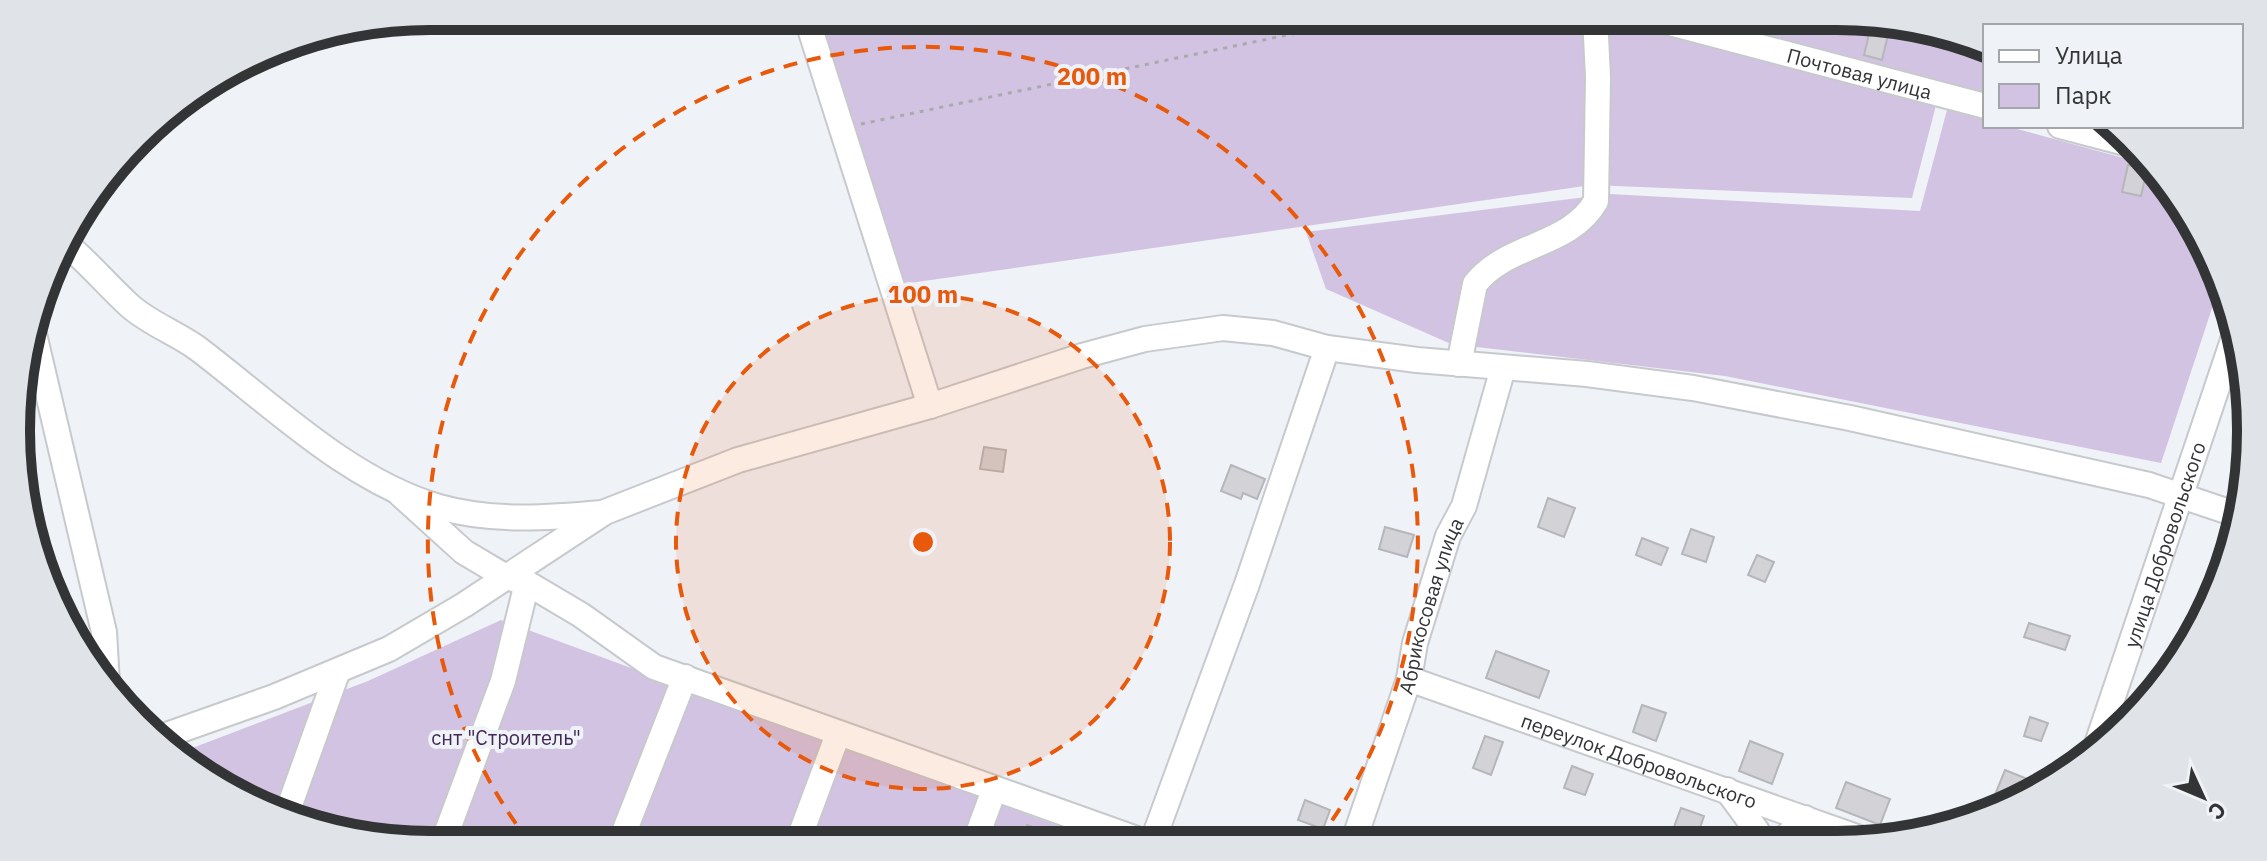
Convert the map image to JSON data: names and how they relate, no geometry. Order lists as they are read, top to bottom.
{
  "streets": {
    "street": [
      "Почтовая улица",
      "улица Добровольского",
      "Абрикосовая улица",
      "переулок Добровольского"
    ]
  },
  "crossings": [
    ["Абрикосовая улица", "переулок Добровольского"]
  ],
  "parks": ["снт \"Строитель\""],
  "legend": ["Улица", "Парк"],
  "north": "bottom right",
  "rings": ["200 m", "100 m"]
}
